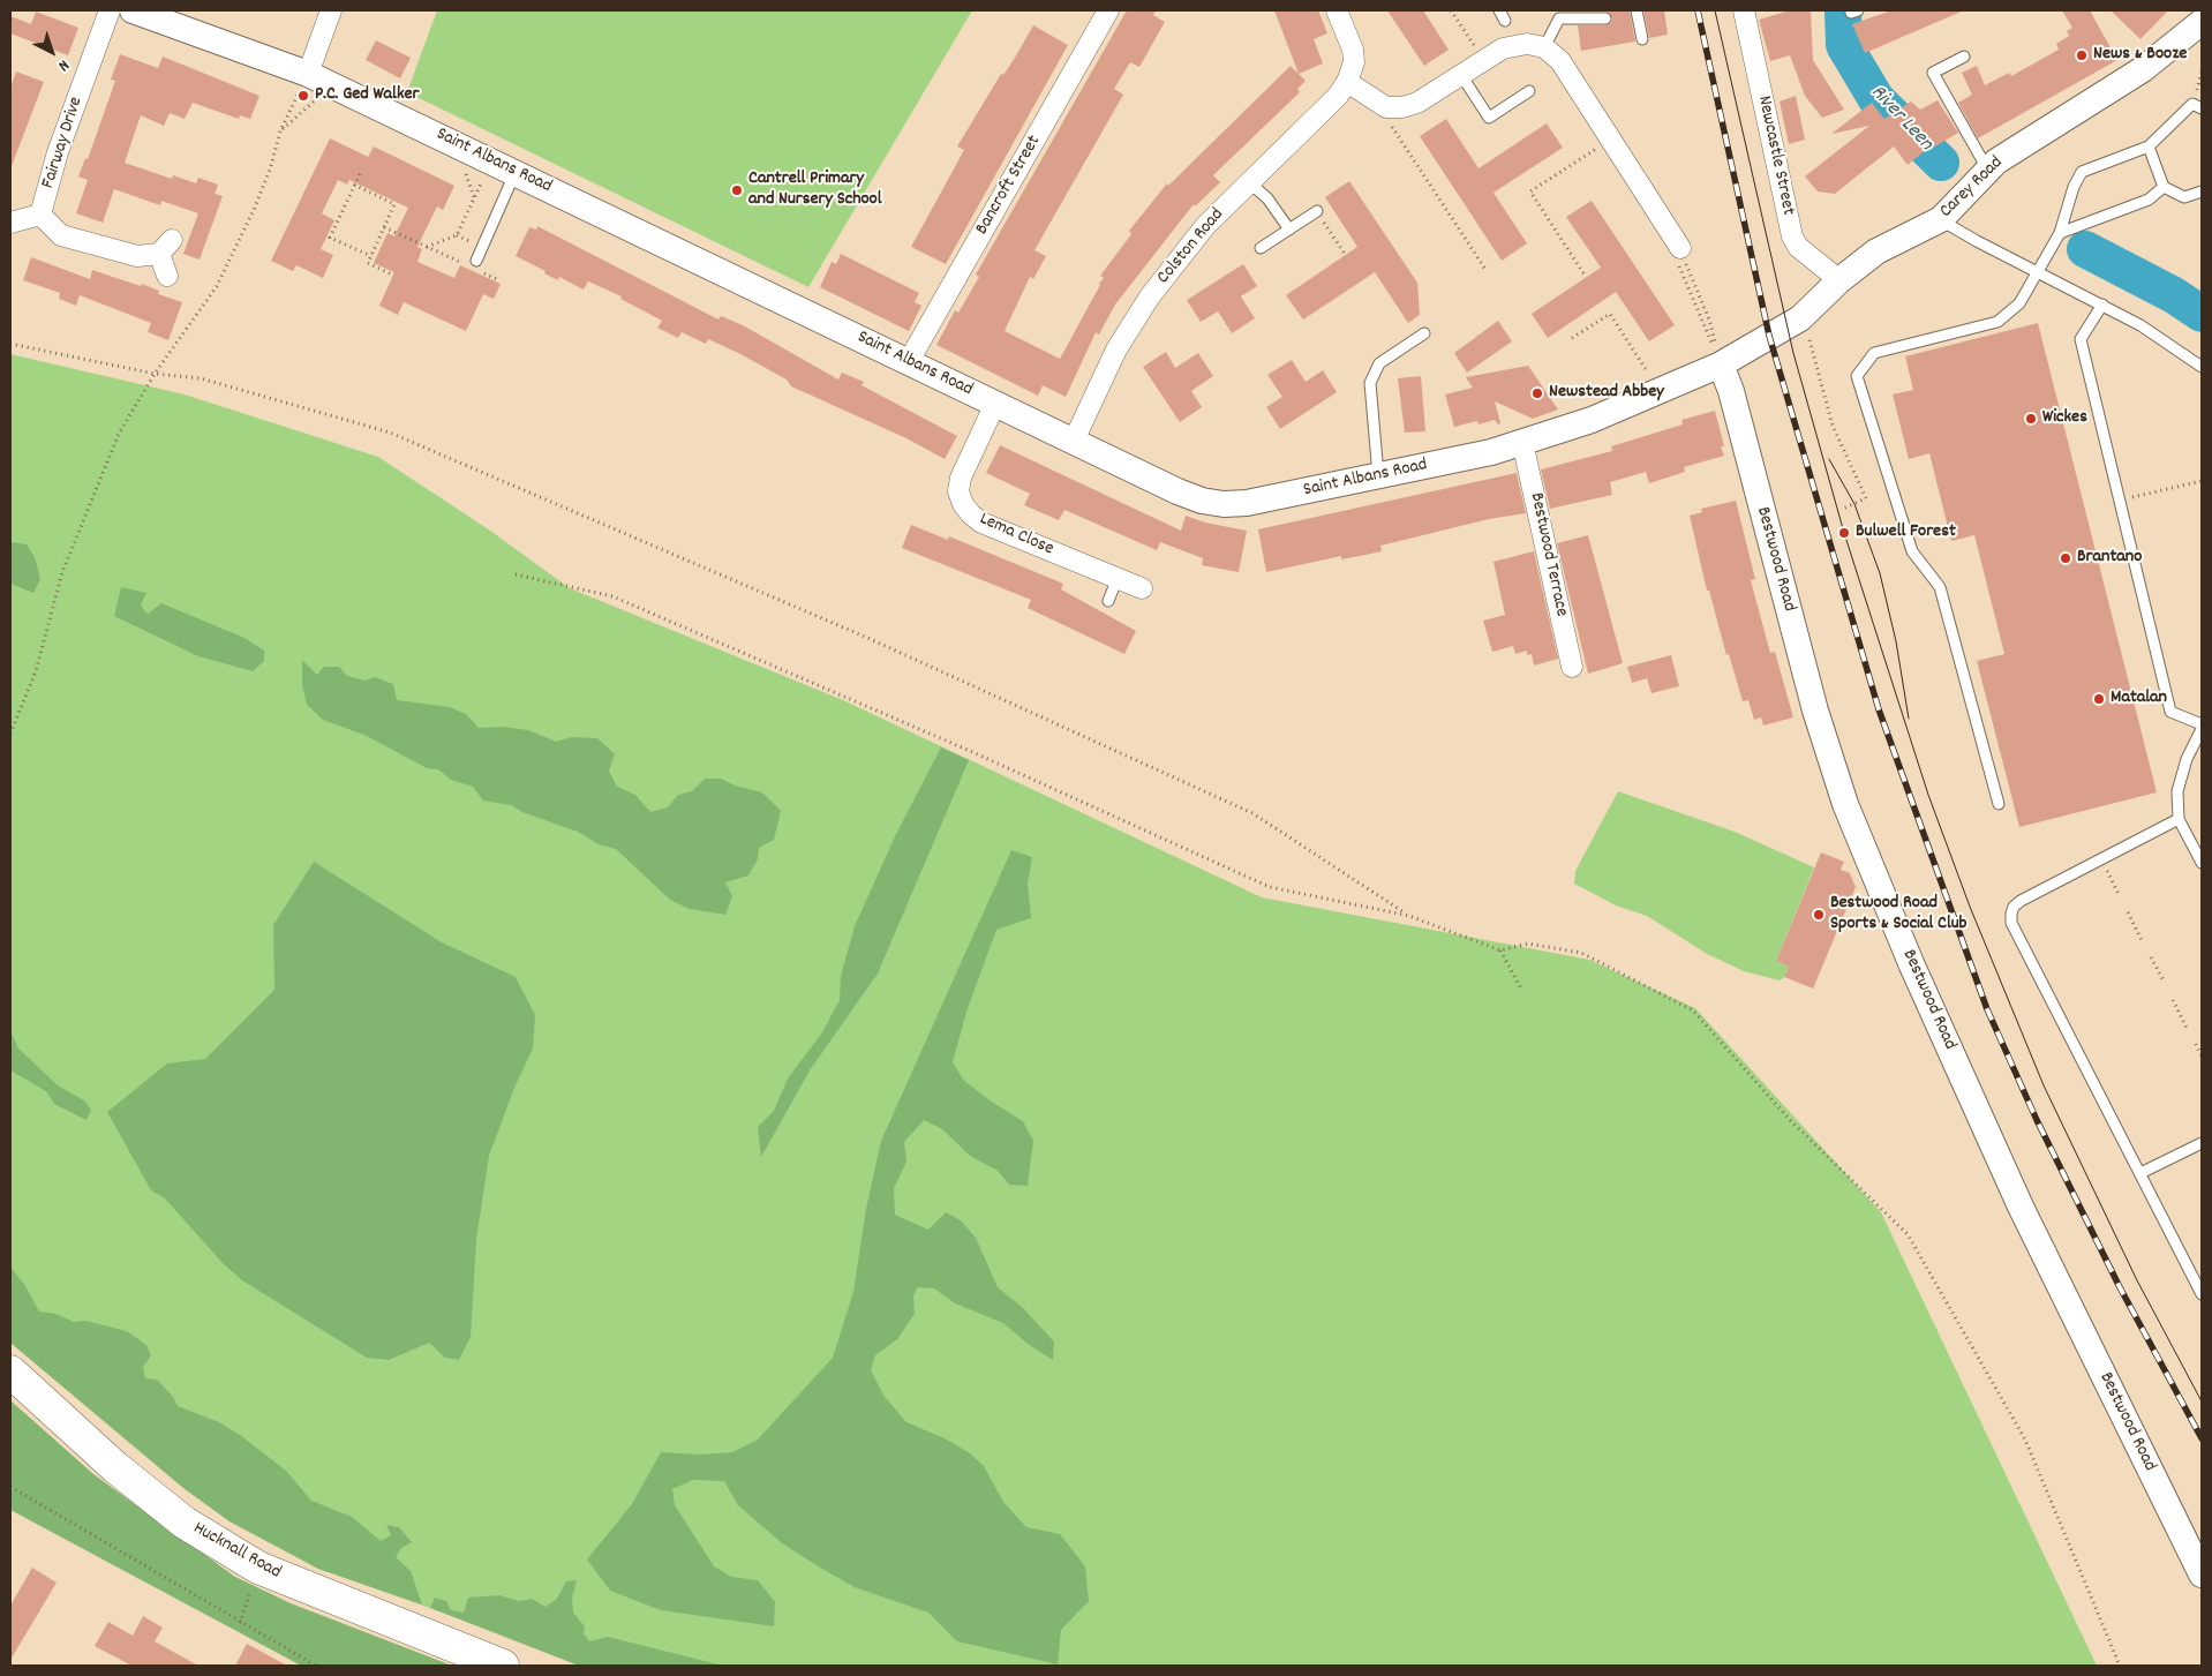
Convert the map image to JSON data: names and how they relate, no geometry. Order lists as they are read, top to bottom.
{
  "streets": {
    "main road": ["Hucknall Road"],
    "street": [
      "Fairway Drive",
      "Newcastle Street",
      "Saint Albans Road",
      "Bancroft Street",
      "Carey Road",
      "Colston Road",
      "Lema Close",
      "Bestwood Terrace",
      "Bestwood Road"
    ]
  },
  "crossings": [
    ["Newcastle Street", "Carey Road"],
    ["Saint Albans Road", "Bancroft Street"],
    ["Saint Albans Road", "Carey Road"],
    ["Saint Albans Road", "Colston Road"],
    ["Saint Albans Road", "Lema Close"],
    ["Saint Albans Road", "Bestwood Terrace"],
    ["Saint Albans Road", "Bestwood Road"],
    ["Carey Road", "Bestwood Road"]
  ],
  "water": ["River Leen"],
  "places": [
    "News & Booze",
    "P.C. Ged Walker",
    "Cantrell Primary and Nursery School",
    "Newstead Abbey",
    "Wickes",
    "Bulwell Forest",
    "Brantano",
    "Matalan",
    "Bestwood Road Sports & Social Club"
  ],
  "north": "bottom right"
}
